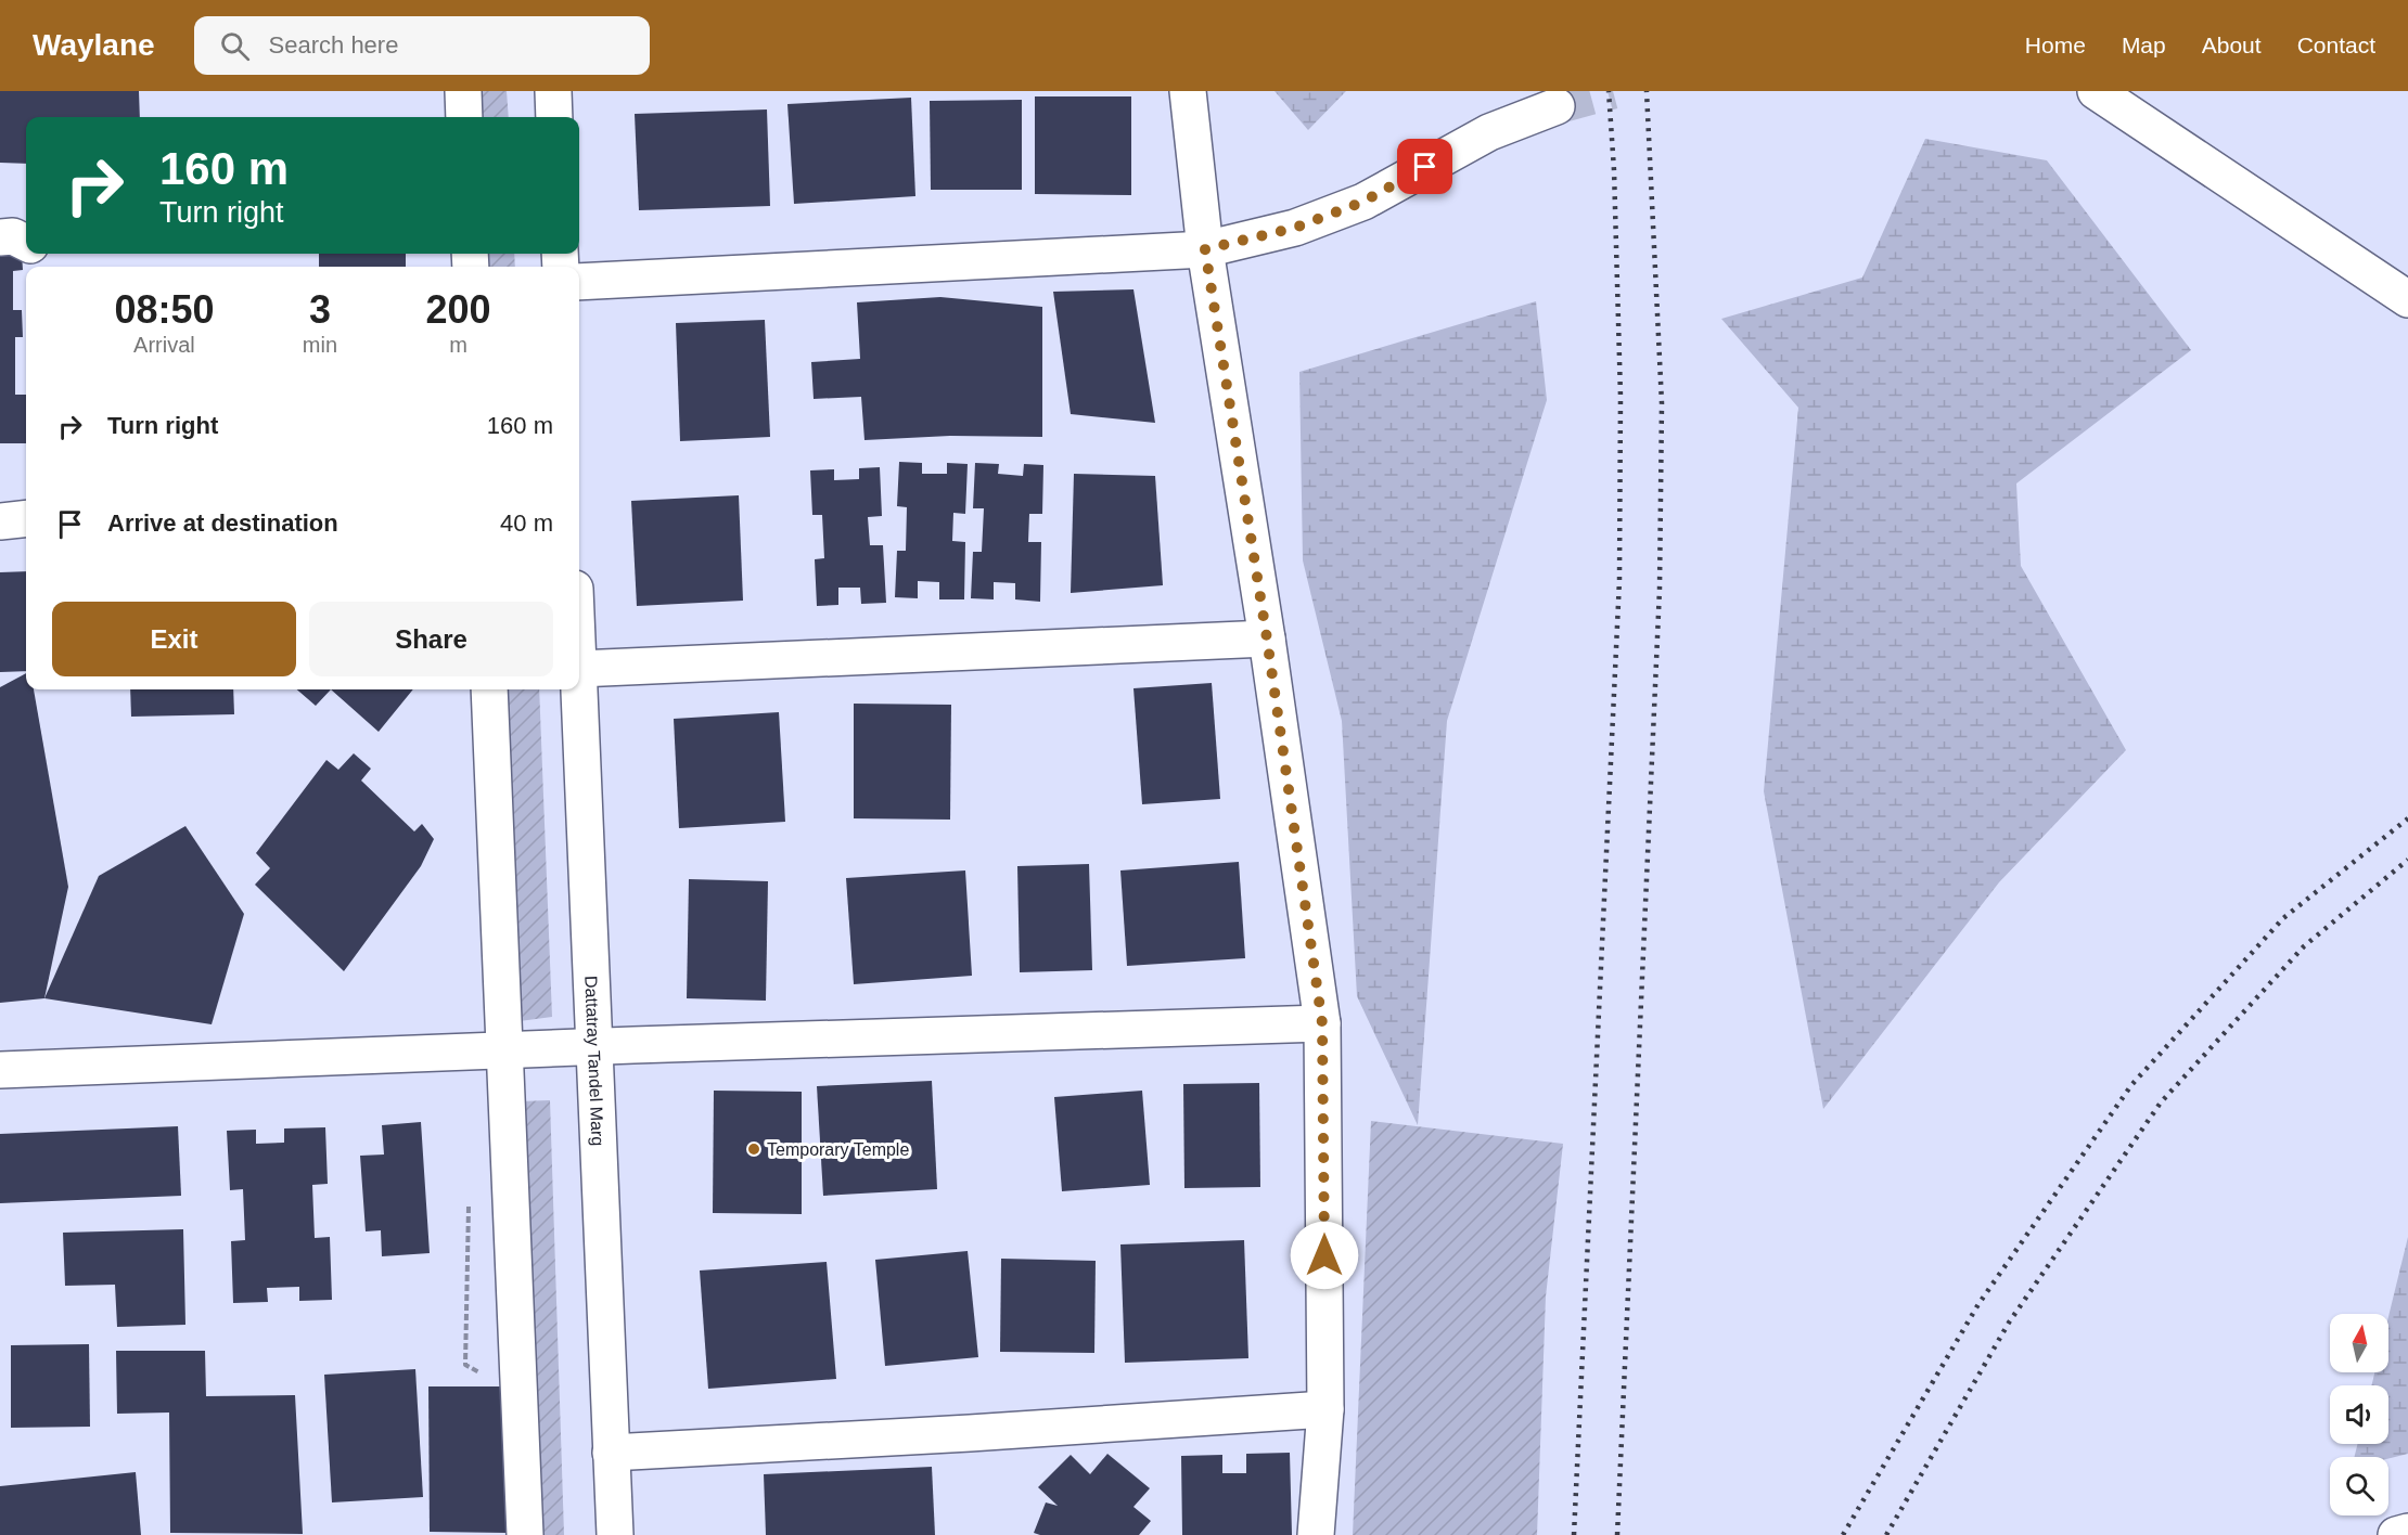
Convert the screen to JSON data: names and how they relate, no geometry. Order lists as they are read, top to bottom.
{
  "streets": {
    "street": ["Dattatray Tandel Marg"]
  },
  "places": ["Temporary Temple"],
  "north": "top",
  "page": {
    "header": "Waylane",
    "search": "Search here",
    "nav": [
      "Home",
      "Map",
      "About",
      "Contact"
    ],
    "turn": ["160 m", "Turn right"],
    "eta": [
      "08:50",
      "Arrival",
      "3",
      "min",
      "200",
      "m"
    ],
    "list": [
      {
        "name": "Turn right",
        "value": "160 m"
      },
      {
        "name": "Arrive at destination",
        "value": "40 m"
      }
    ],
    "buttons": ["Exit", "Share"]
  }
}
